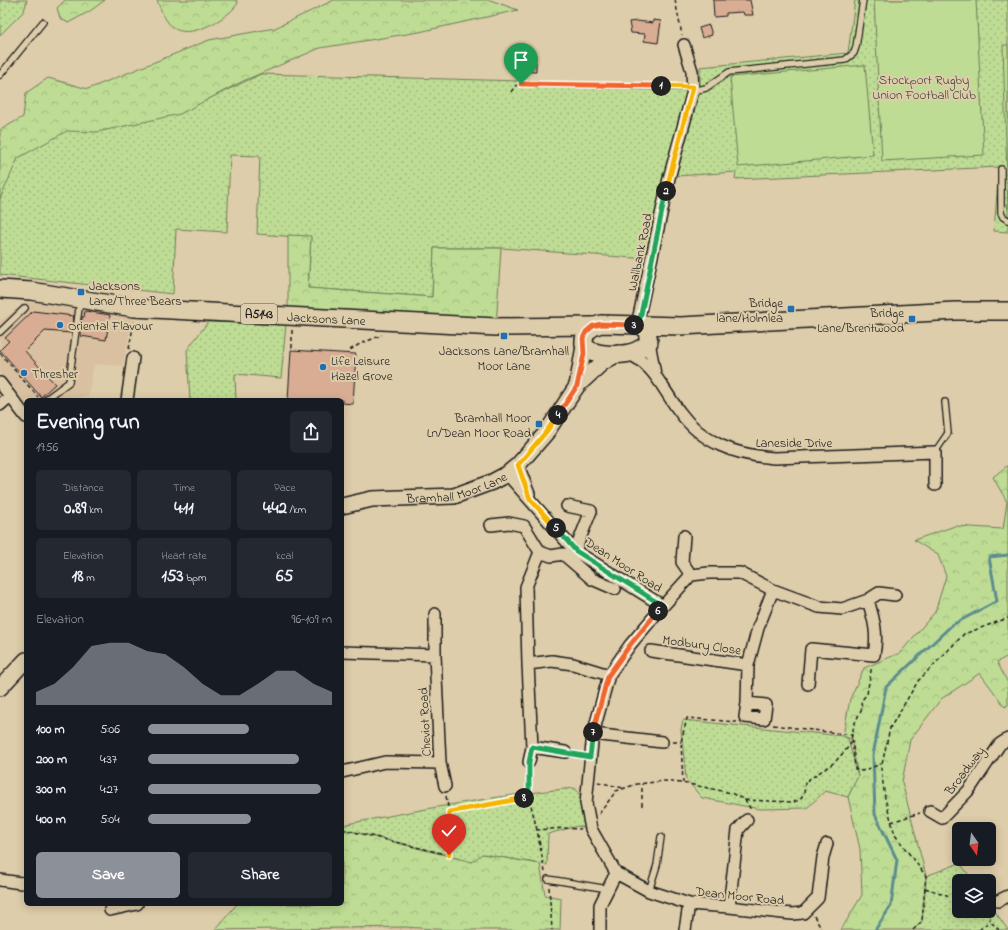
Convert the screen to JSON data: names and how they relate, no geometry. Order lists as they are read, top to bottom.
{
  "streets": {
    "main road": ["A5143", "Jacksons Lane"],
    "street": [
      "Wallbank Road",
      "Laneside Drive",
      "Bramhall Moor Lane",
      "Dean Moor Road",
      "Modbury Close",
      "Cheviot Road",
      "Broadway"
    ]
  },
  "crossings": [
    ["Wallbank Road", "Jacksons Lane"],
    ["Wallbank Road", "Laneside Drive"],
    ["Jacksons Lane", "Laneside Drive"],
    ["Jacksons Lane", "Bramhall Moor Lane"],
    ["Laneside Drive", "Bramhall Moor Lane"],
    ["Bramhall Moor Lane", "Dean Moor Road"]
  ],
  "parks": ["Stockport Rugby Union Football Club"],
  "places": {
    "transit": [
      "Jacksons Lane/Three Bears",
      "Bridge lane/Holmlea",
      "Bridge Lane/Brentwood",
      "Jacksons Lane/Bramhall Moor Lane",
      "Bramhall Moor Ln/Dean Moor Road"
    ],
    "other": ["Oriental Flavour", "Life Leisure Hazel Grove", "Thresher"]
  },
  "north": "bottom",
  "page": {
    "pins": [
      "1",
      "2",
      "3",
      "4",
      "5",
      "6",
      "7",
      "8"
    ],
    "heading": ["Evening run", "19:56"],
    "stats": [
      ["Distance", "0.89 km"],
      ["Time", "4:11"],
      ["Pace", "4:42 /km"],
      ["Elevation", "18 m"],
      ["Heart rate", "153 bpm"],
      ["kcal", "65"]
    ],
    "chart": ["Elevation", "96–109 m"],
    "list": [
      {
        "name": "100 m",
        "note": "5:06"
      },
      {
        "name": "200 m",
        "note": "4:37"
      },
      {
        "name": "300 m",
        "note": "4:27"
      },
      {
        "name": "400 m",
        "note": "5:04"
      }
    ],
    "buttons": ["Save", "Share"]
  }
}
